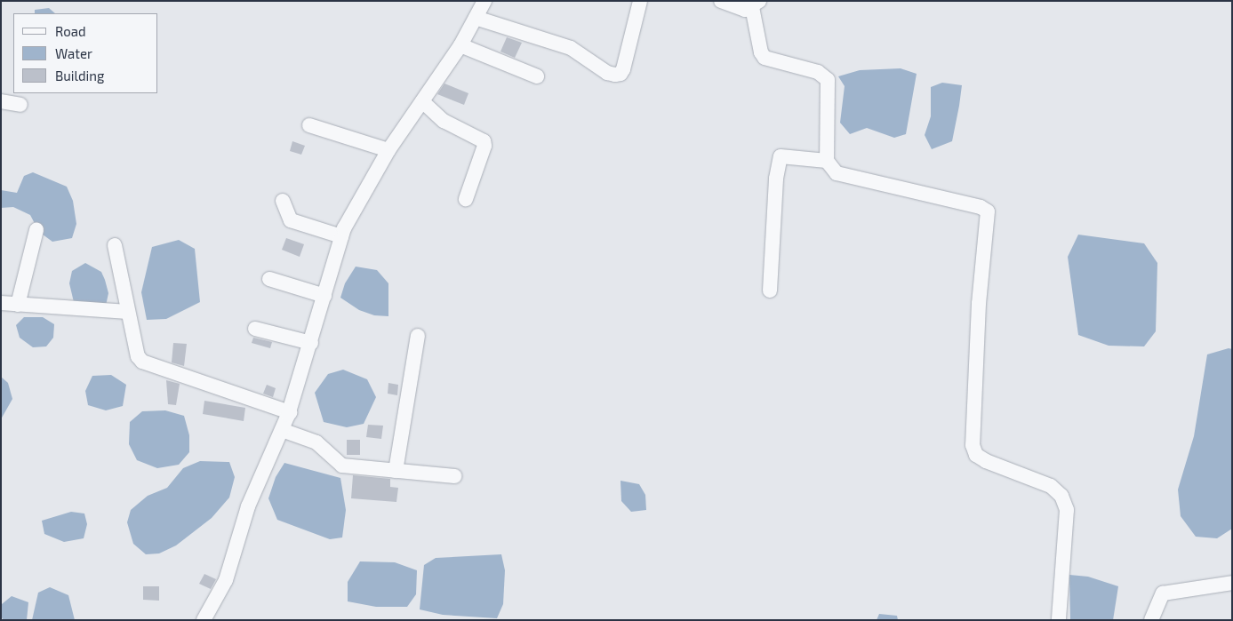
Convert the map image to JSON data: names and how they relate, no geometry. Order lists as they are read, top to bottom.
{
  "legend": ["Road", "Water", "Building"]
}
